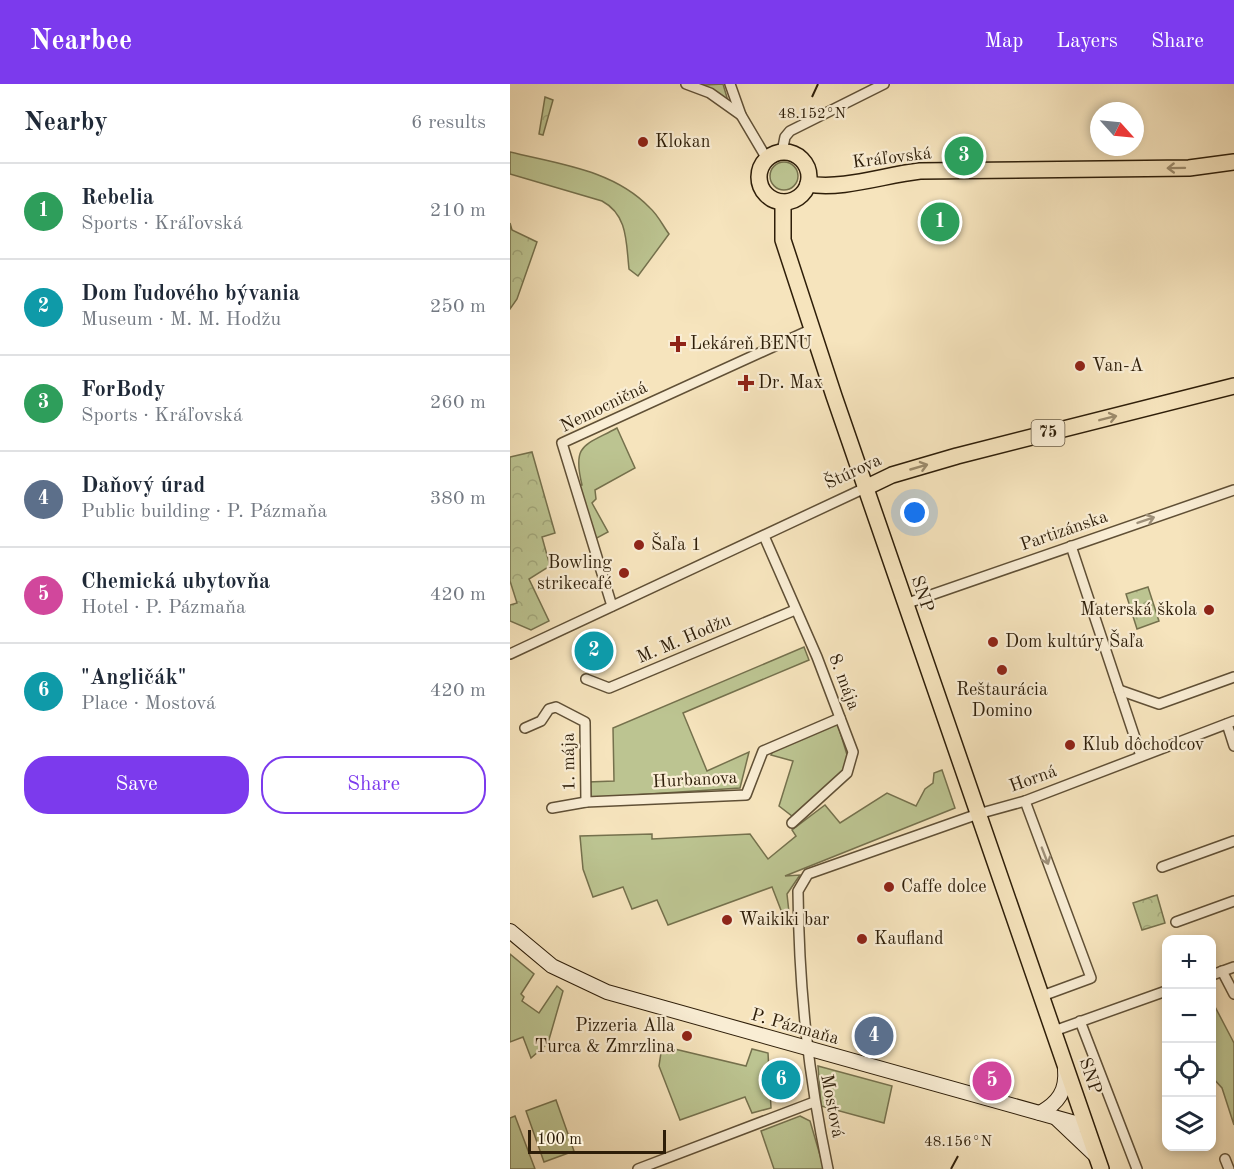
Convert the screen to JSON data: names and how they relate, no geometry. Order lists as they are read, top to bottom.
{
  "streets": {
    "main road": [
      "Kráľovská",
      "75",
      "Štúrova",
      "SNP",
      "P. Pázmaňa"
    ],
    "street": [
      "Nemocničná",
      "Partizánska",
      "M. M. Hodžu",
      "8. mája",
      "1. mája",
      "Horná",
      "Hurbanova",
      "Mostová"
    ]
  },
  "crossings": [
    ["Kráľovská", "SNP"],
    ["Nemocničná", "Štúrova"],
    ["Nemocničná", "SNP"],
    ["Štúrova", "SNP"],
    ["Štúrova", "8. mája"],
    ["Partizánska", "SNP"],
    ["SNP", "Horná"],
    ["SNP", "P. Pázmaňa"],
    ["M. M. Hodžu", "8. mája"],
    ["8. mája", "Hurbanova"],
    ["1. mája", "Hurbanova"],
    ["Horná", "Mostová"],
    ["P. Pázmaňa", "Mostová"]
  ],
  "one_way": ["Kráľovská", "Štúrova", "Partizánska"],
  "places": {
    "other": [
      "Klokan",
      "Van-A",
      "Šaľa 1",
      "Bowling strikecafé",
      "Materská škola",
      "Dom kultúry Šaľa",
      "Reštaurácia Domino",
      "Klub dôchodcov",
      "Caffe dolce",
      "Waikiki bar",
      "Kaufland",
      "Pizzeria Alla Turca & Zmrzlina"
    ],
    "health": ["Lekáreň BENU", "Dr. Max"]
  },
  "scale_bar": "100 m",
  "north": "bottom right",
  "page": {
    "header": "Nearbee",
    "nav": ["Map", "Layers", "Share"],
    "heading": ["Nearby", "6 results"],
    "pins": [
      "3",
      "1",
      "2",
      "4",
      "6",
      "5"
    ],
    "list": [
      {
        "mark": "1",
        "name": "Rebelia",
        "note": "Sports · Kráľovská",
        "value": "210 m"
      },
      {
        "mark": "2",
        "name": "Dom ľudového bývania",
        "note": "Museum · M. M. Hodžu",
        "value": "250 m"
      },
      {
        "mark": "3",
        "name": "ForBody",
        "note": "Sports · Kráľovská",
        "value": "260 m"
      },
      {
        "mark": "4",
        "name": "Daňový úrad",
        "note": "Public building · P. Pázmaňa",
        "value": "380 m"
      },
      {
        "mark": "5",
        "name": "Chemická ubytovňa",
        "note": "Hotel · P. Pázmaňa",
        "value": "420 m"
      },
      {
        "mark": "6",
        "name": "\"Angličák\"",
        "note": "Place · Mostová",
        "value": "420 m"
      }
    ],
    "buttons": ["Save", "Share"],
    "map_buttons": ["+", "−"],
    "scale": "100 m"
  },
  "coordinates": ["48.152°N", "48.156°N"]
}
